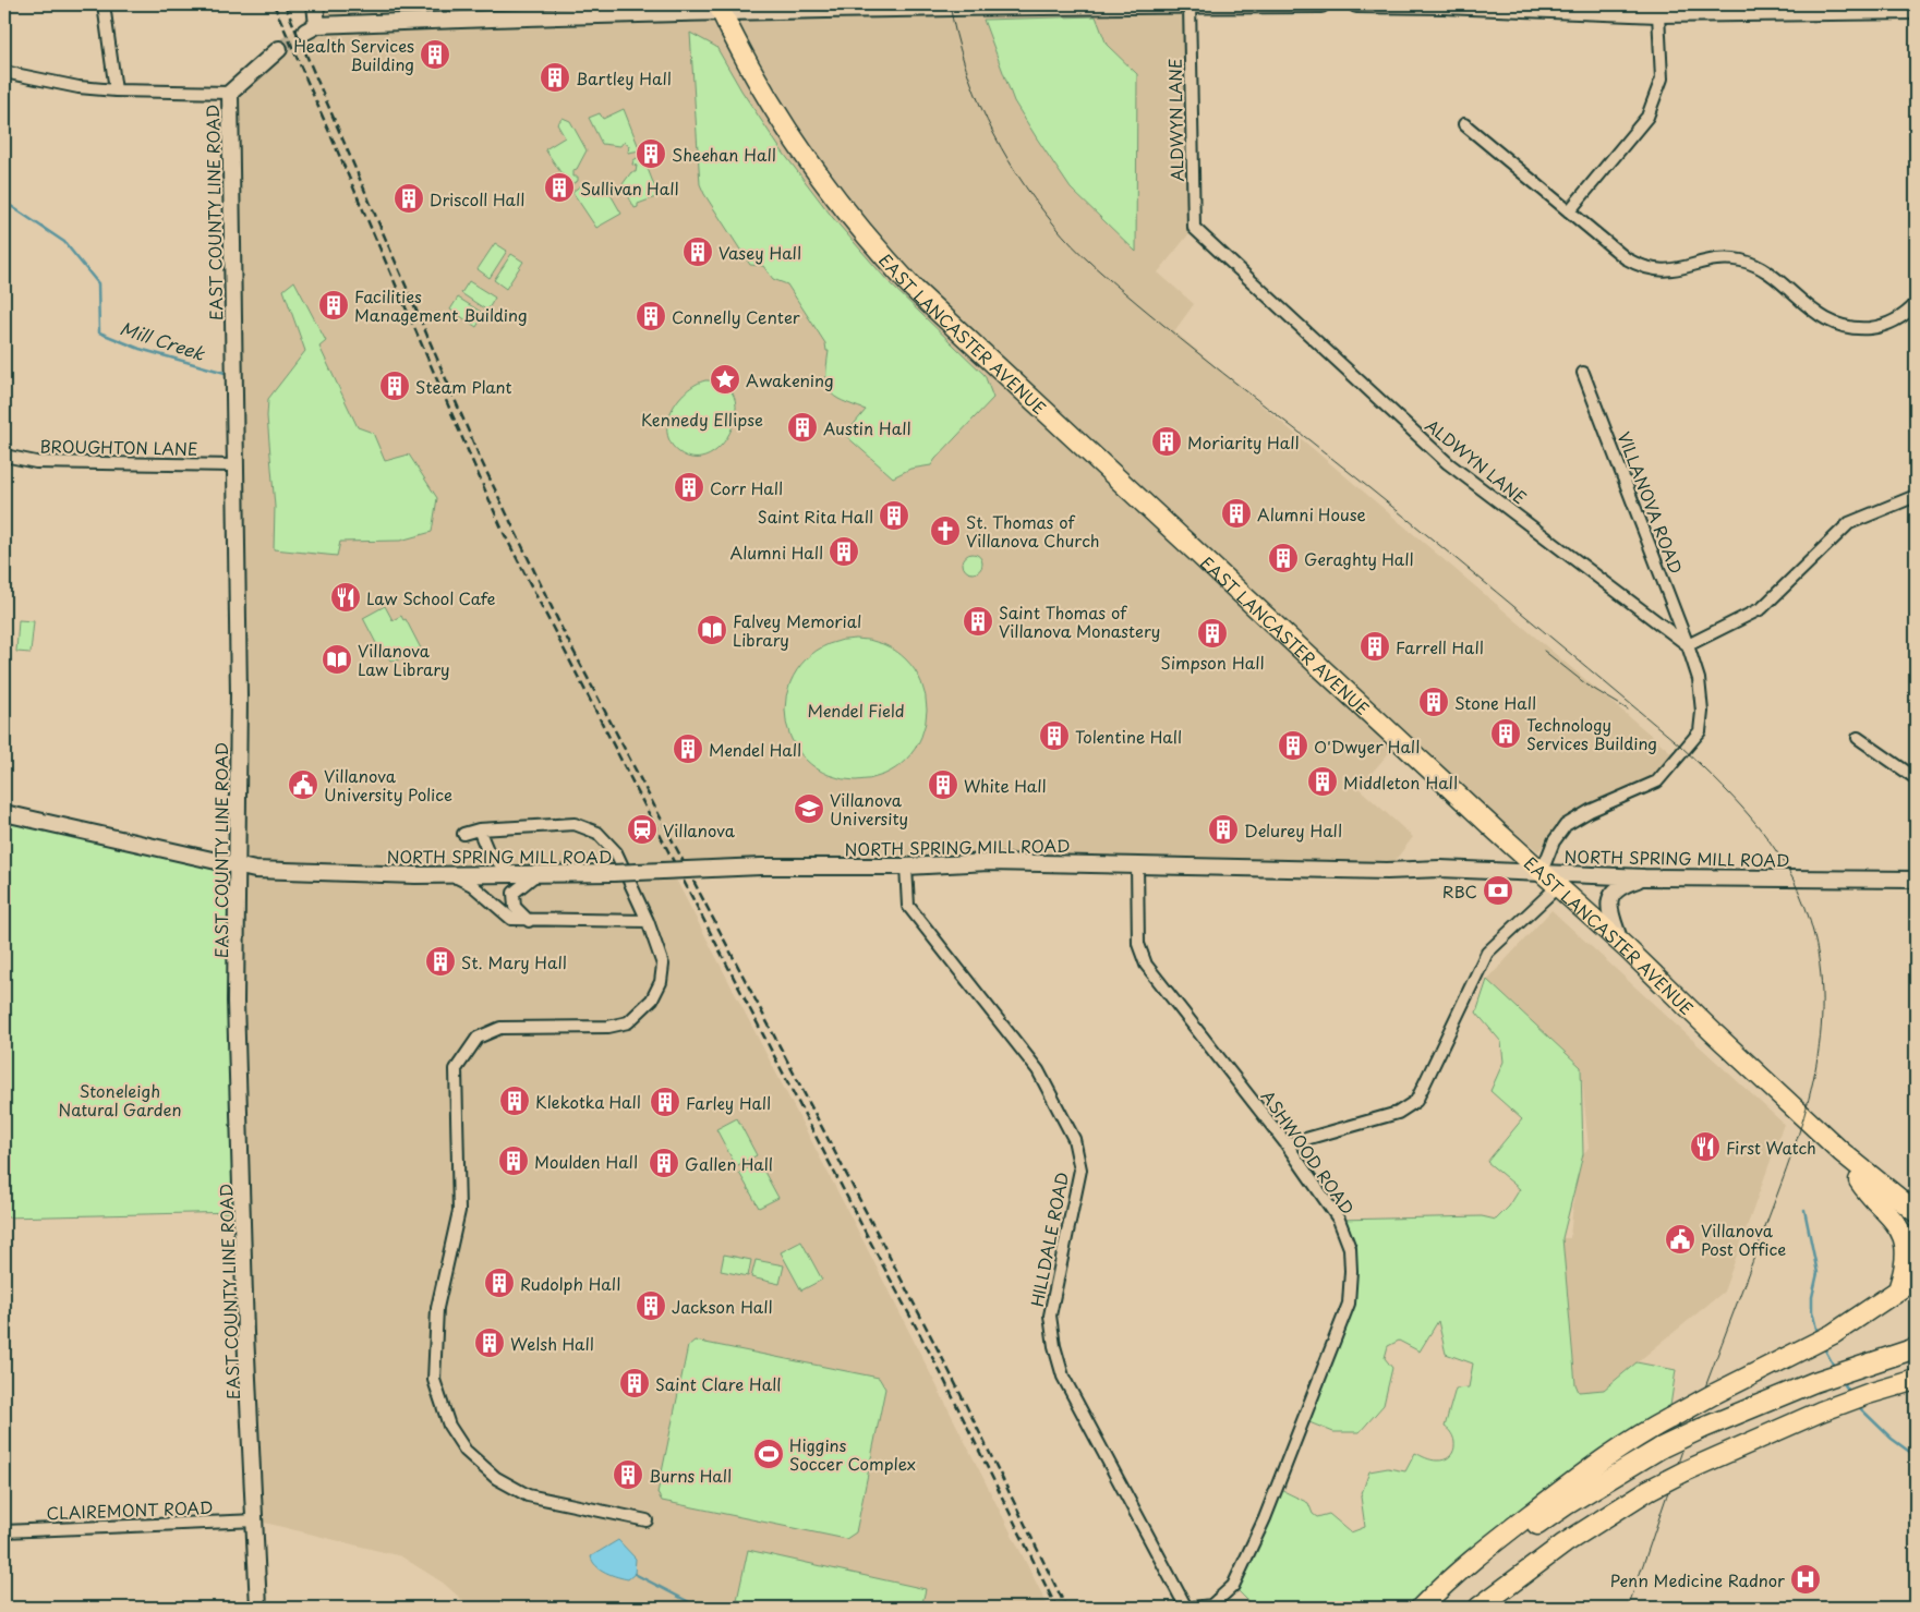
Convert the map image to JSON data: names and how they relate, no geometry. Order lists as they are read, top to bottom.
{
  "streets": {
    "highway": ["EAST LANCASTER AVENUE"],
    "street": [
      "ALDWYN LANE",
      "EAST COUNTY LINE ROAD",
      "BROUGHTON LANE",
      "VILLANOVA ROAD",
      "NORTH SPRING MILL ROAD",
      "ASHWOOD ROAD",
      "HILLDALE ROAD",
      "CLAIREMONT ROAD"
    ]
  },
  "crossings": [
    ["ALDWYN LANE", "VILLANOVA ROAD"],
    ["EAST COUNTY LINE ROAD", "BROUGHTON LANE"],
    ["EAST COUNTY LINE ROAD", "NORTH SPRING MILL ROAD"],
    ["EAST COUNTY LINE ROAD", "CLAIREMONT ROAD"],
    ["EAST LANCASTER AVENUE", "NORTH SPRING MILL ROAD"],
    ["NORTH SPRING MILL ROAD", "ASHWOOD ROAD"],
    ["NORTH SPRING MILL ROAD", "HILLDALE ROAD"]
  ],
  "water": ["Mill Creek"],
  "parks": ["Kennedy Ellipse", "Mendel Field", "Stoneleigh Natural Garden"],
  "places": {
    "building": [
      "Health Services Building",
      "Bartley Hall",
      "Sheehan Hall",
      "Sullivan Hall",
      "Driscoll Hall",
      "Vasey Hall",
      "Facilities Management Building",
      "Connelly Center",
      "Steam Plant",
      "Austin Hall",
      "Moriarity Hall",
      "Corr Hall",
      "Alumni House",
      "Saint Rita Hall",
      "Alumni Hall",
      "Geraghty Hall",
      "Saint Thomas of Villanova Monastery",
      "Simpson Hall",
      "Farrell Hall",
      "Stone Hall",
      "Technology Services Building",
      "Tolentine Hall",
      "O'Dwyer Hall",
      "Mendel Hall",
      "Middleton Hall",
      "White Hall",
      "Delurey Hall",
      "St. Mary Hall",
      "Klekotka Hall",
      "Farley Hall",
      "Moulden Hall",
      "Gallen Hall",
      "Rudolph Hall",
      "Jackson Hall",
      "Welsh Hall",
      "Saint Clare Hall",
      "Burns Hall"
    ],
    "place": ["Awakening"],
    "church": ["St. Thomas of Villanova Church"],
    "restaurant": ["Law School Cafe", "First Watch"],
    "library": ["Falvey Memorial Library", "Villanova Law Library"],
    "public building": ["Villanova University Police", "Villanova Post Office"],
    "school or university": ["Villanova University"],
    "station": ["Villanova"],
    "bank": ["RBC"],
    "sports": ["Higgins Soccer Complex"],
    "hospital": ["Penn Medicine Radnor"]
  }
}
